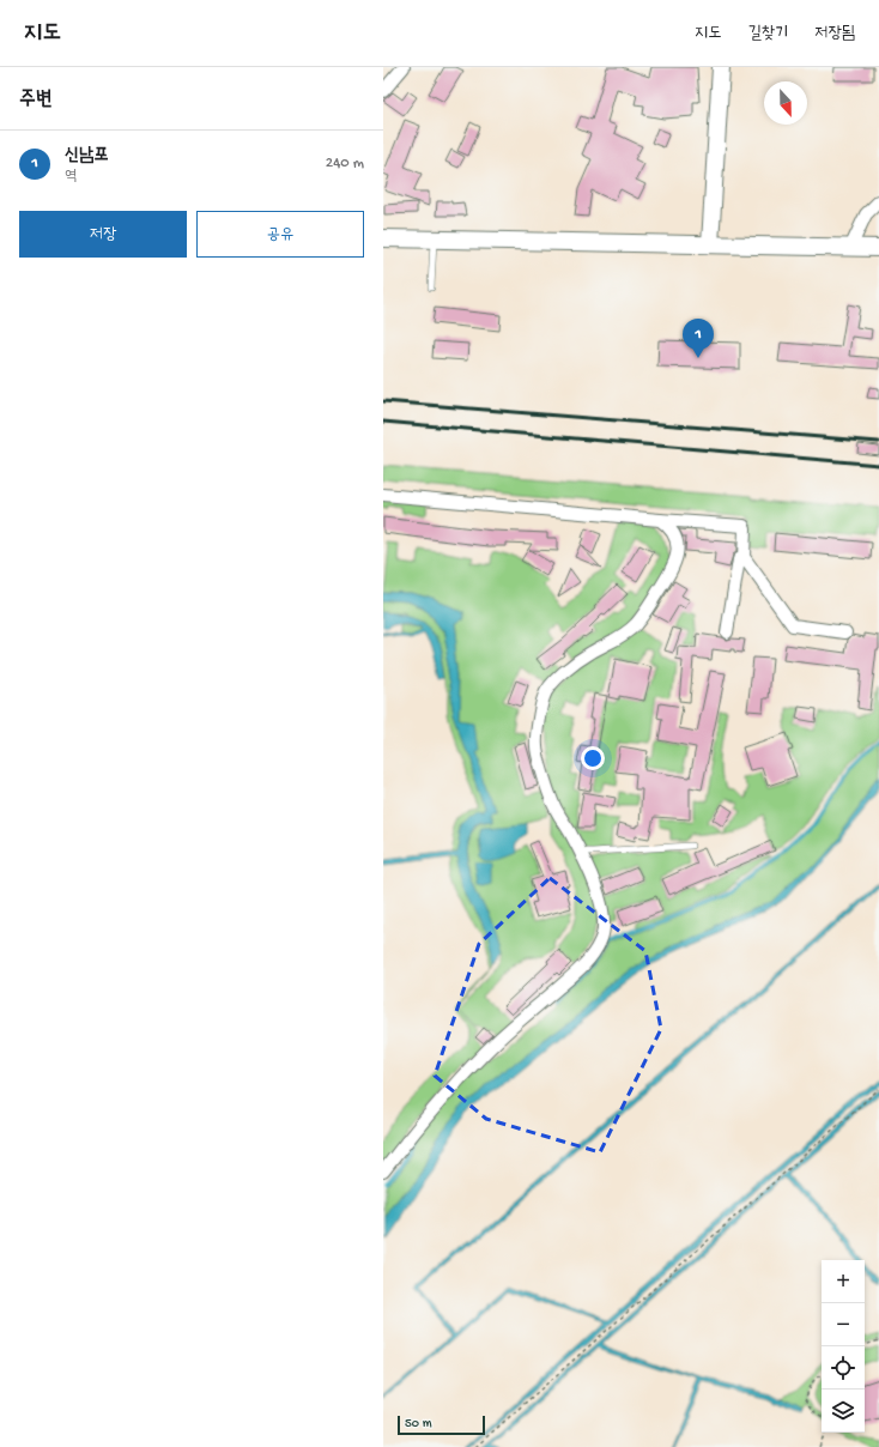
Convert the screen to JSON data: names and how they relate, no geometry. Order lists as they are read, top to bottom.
{
  "scale_bar": "50 m",
  "north": "bottom",
  "page": {
    "header": "지도",
    "nav": ["지도", "길찾기", "저장됨"],
    "heading": "주변",
    "list": [
      {
        "mark": "1",
        "name": "신남포",
        "note": "역",
        "value": "240 m"
      }
    ],
    "buttons": ["저장", "공유"],
    "pins": "1",
    "map_buttons": ["+", "−"],
    "scale": "50 m"
  }
}
